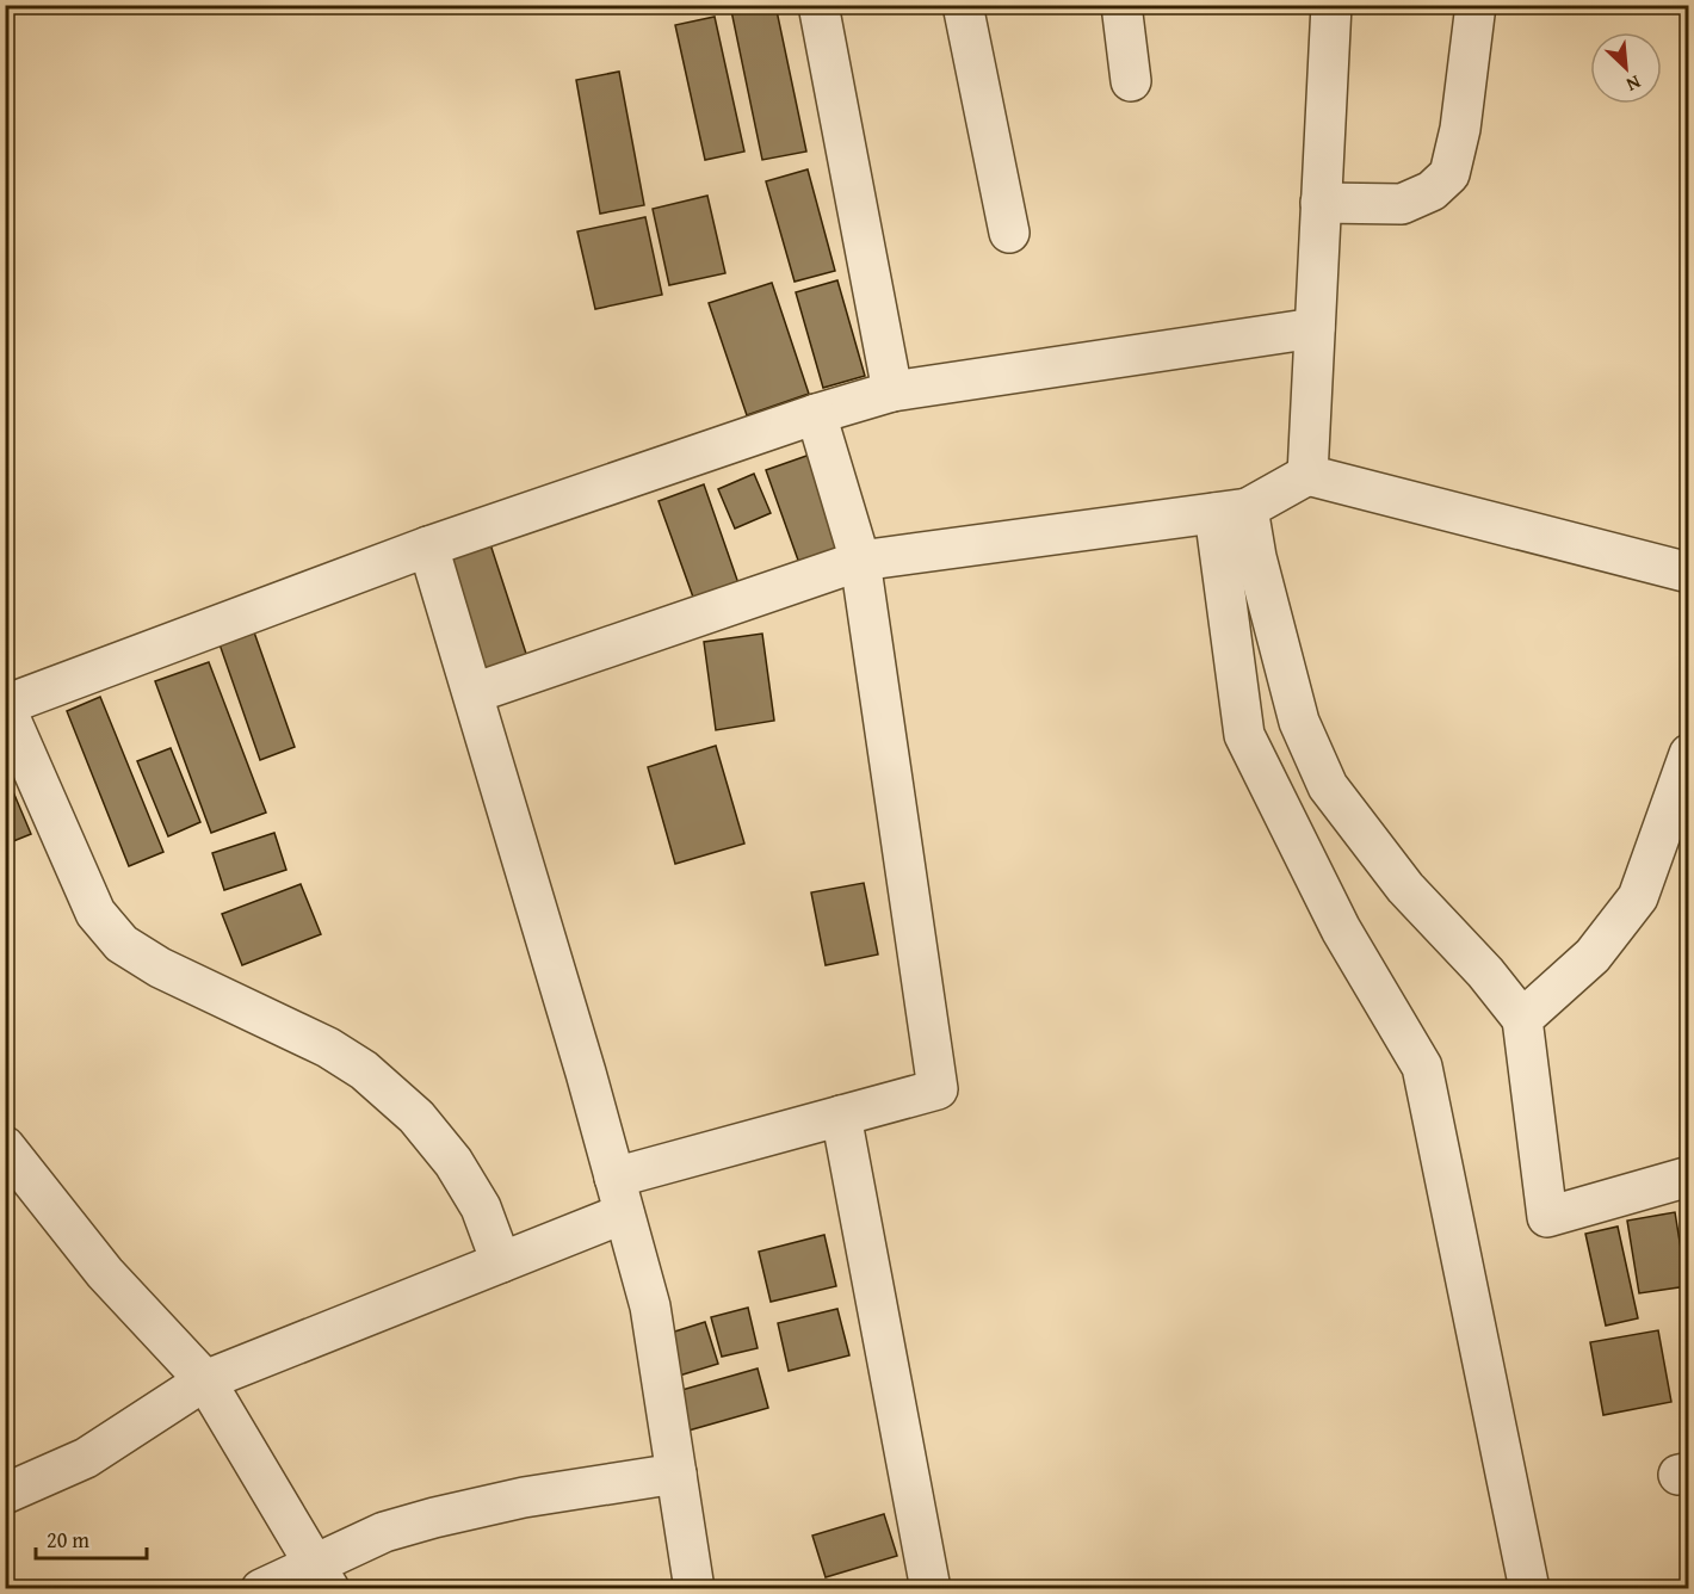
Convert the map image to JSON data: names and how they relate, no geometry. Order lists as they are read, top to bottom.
{
  "scale_bar": "20 m",
  "north": "bottom right"
}
